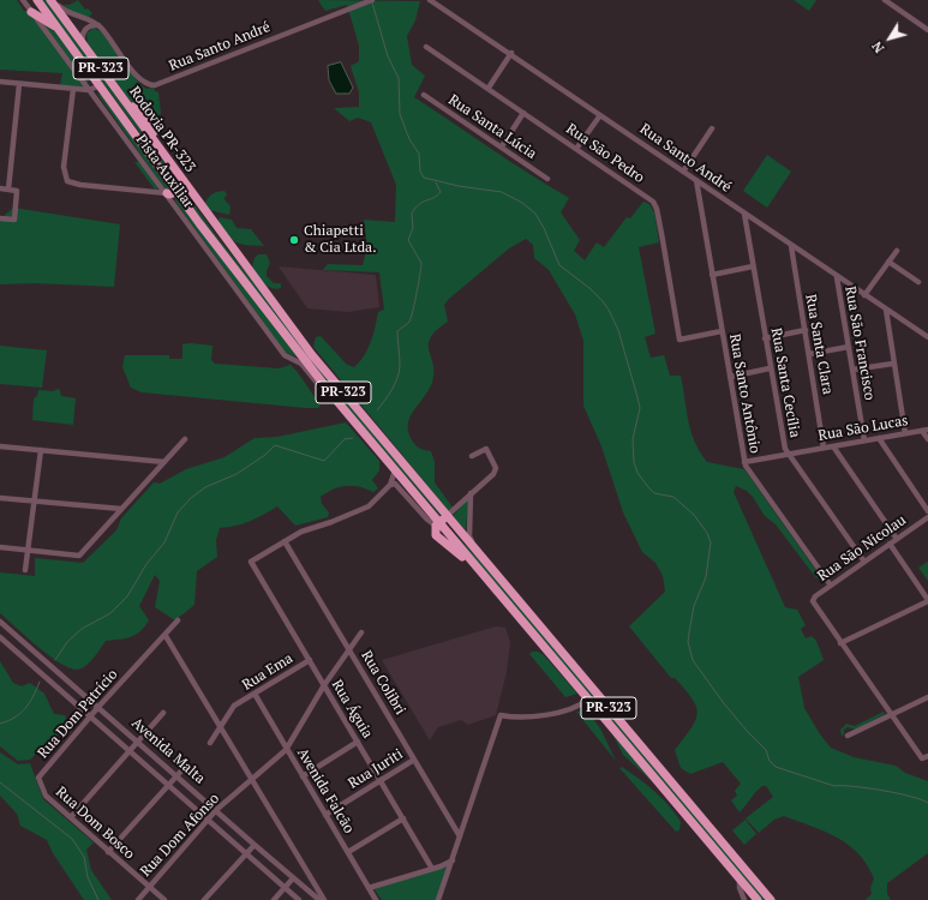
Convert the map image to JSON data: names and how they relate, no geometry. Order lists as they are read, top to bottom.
{
  "streets": {
    "highway": ["PR-323", "Rodovia PR-323"],
    "street": [
      "Rua Santo André",
      "Rua Santa Lúcia",
      "Rua São Pedro",
      "Pista Auxiliar",
      "Rua São Francisco",
      "Rua Santa Clara",
      "Rua Santa Cecília",
      "Rua Santo Antônio",
      "Rua São Lucas",
      "Rua São Nicolau",
      "Rua Ema",
      "Rua Colibri",
      "Rua Águia",
      "Rua Dom Patrício",
      "Avenida Malta",
      "Rua Juriti",
      "Avenida Falcão",
      "Rua Dom Bosco",
      "Rua Dom Afonso"
    ]
  },
  "crossings": [
    ["Rua Santo André", "Rua São Francisco"],
    ["Rua Santo André", "Rua Santa Clara"],
    ["Rua Santo André", "Rua Santa Cecília"],
    ["Rua Santo André", "Rua Santo Antônio"],
    ["PR-323", "Rodovia PR-323"],
    ["PR-323", "Pista Auxiliar"],
    ["Rodovia PR-323", "Pista Auxiliar"],
    ["Rua São Pedro", "Rua Santo Antônio"],
    ["Rua São Francisco", "Rua São Lucas"],
    ["Rua Santa Clara", "Rua São Lucas"],
    ["Rua Santa Cecília", "Rua São Lucas"],
    ["Rua Santa Cecília", "Rua São Nicolau"],
    ["Rua Santo Antônio", "Rua São Lucas"],
    ["Rua Santo Antônio", "Rua São Nicolau"],
    ["Rua Ema", "Rua Águia"],
    ["Rua Ema", "Avenida Falcão"],
    ["Rua Colibri", "Rua Águia"],
    ["Rua Colibri", "Rua Juriti"],
    ["Rua Colibri", "Rua Dom Afonso"],
    ["Rua Águia", "Rua Juriti"],
    ["Rua Águia", "Rua Dom Afonso"],
    ["Rua Dom Patrício", "Avenida Malta"],
    ["Rua Dom Patrício", "Rua Dom Bosco"],
    ["Avenida Malta", "Rua Dom Afonso"],
    ["Rua Juriti", "Avenida Falcão"],
    ["Avenida Falcão", "Rua Dom Afonso"],
    ["Rua Dom Bosco", "Rua Dom Afonso"]
  ],
  "places": ["Chiapetti & Cia Ltda."],
  "north": "bottom left"
}
